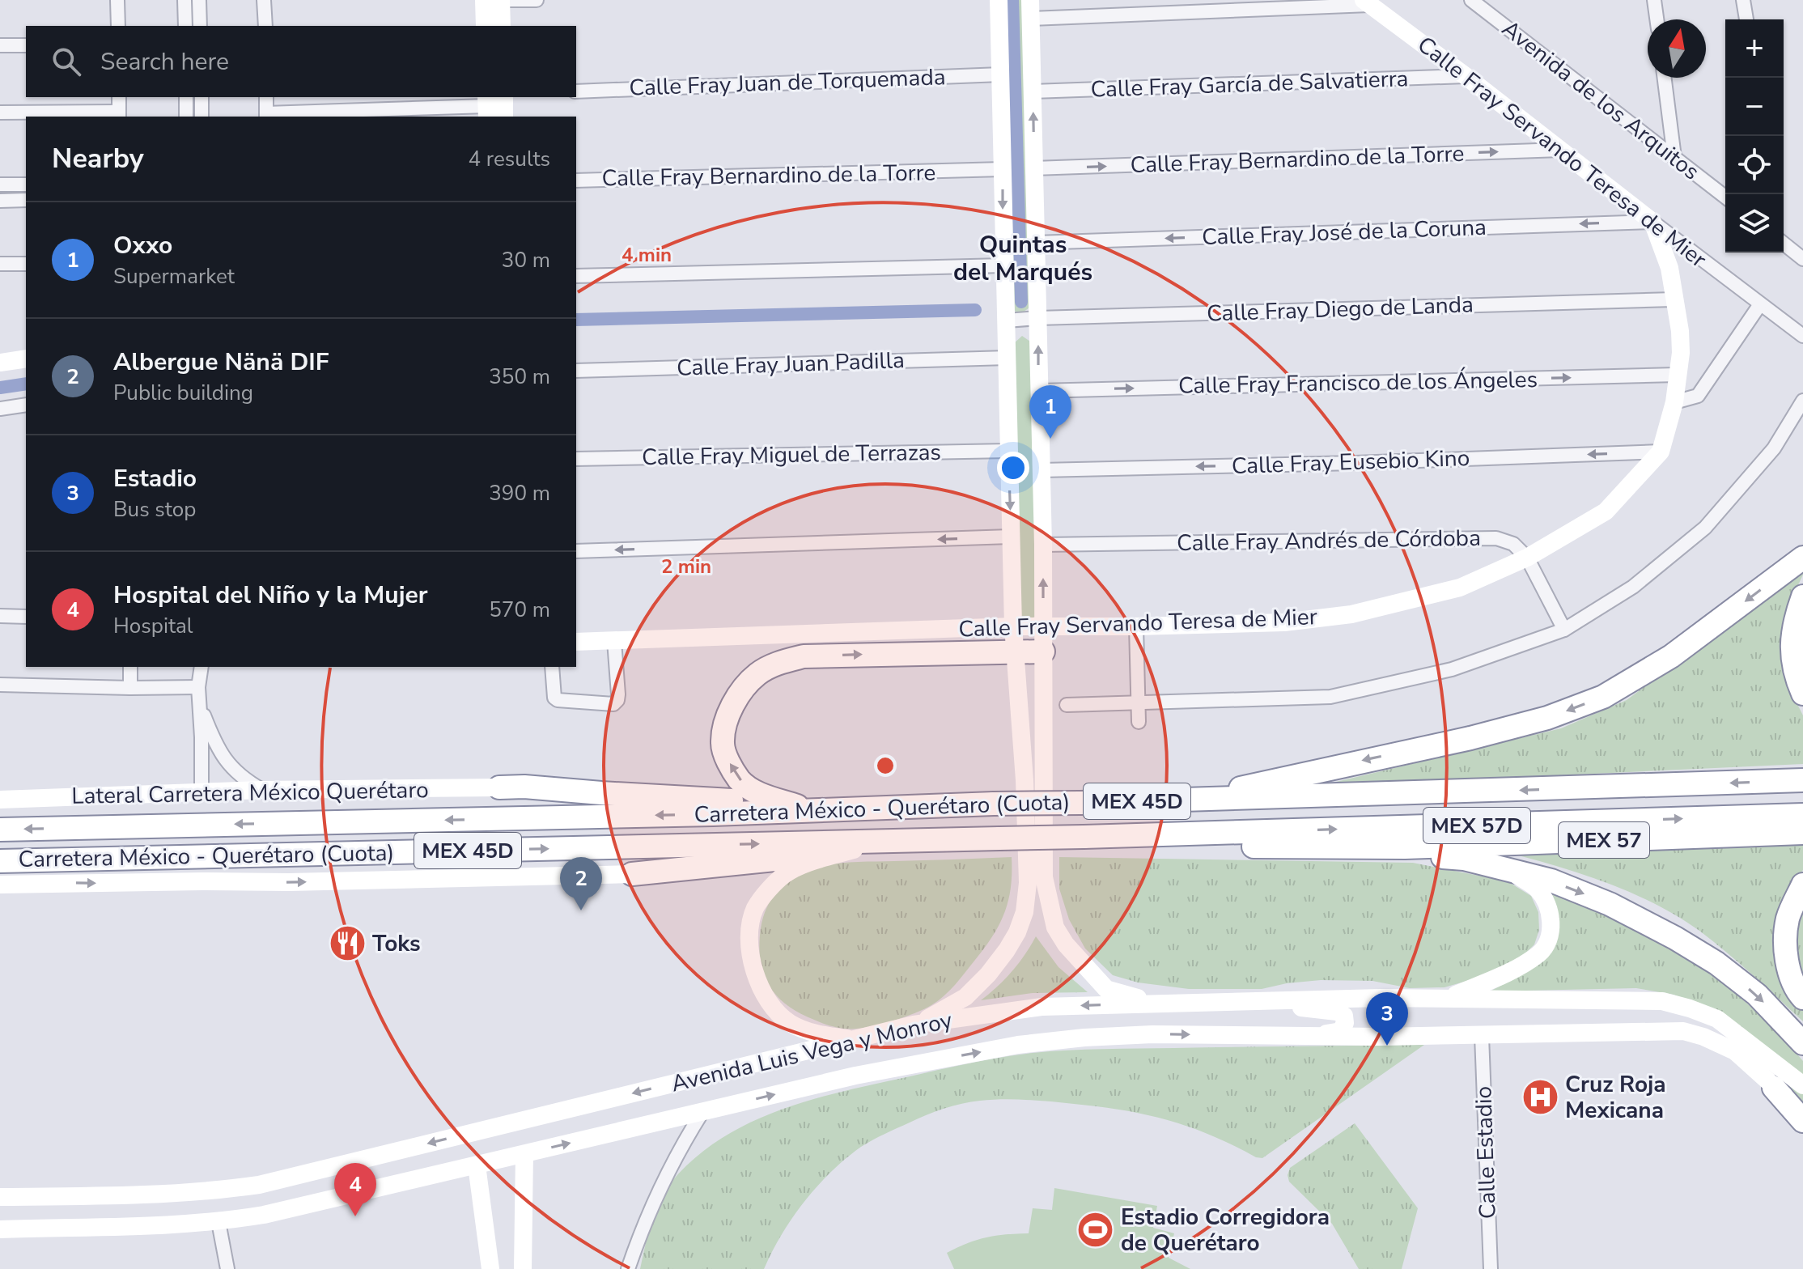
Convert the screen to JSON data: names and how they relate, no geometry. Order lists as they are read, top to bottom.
{
  "streets": {
    "highway": [
      "MEX 45D",
      "Carretera México - Querétaro (Cuota)",
      "MEX 57D",
      "MEX 57"
    ],
    "main road": ["Calle Fray Servando Teresa de Mier", "Lateral Carretera México Querétaro", "Avenida Luis Vega y Monroy"],
    "street": [
      "Calle Fray Juan de Torquemada",
      "Calle Fray García de Salvatierra",
      "Avenida de los Arquitos",
      "Calle Fray Bernardino de la Torre",
      "Calle Fray José de la Coruna",
      "Calle Fray Diego de Landa",
      "Calle Fray Juan Padilla",
      "Calle Fray Francisco de los Ángeles",
      "Calle Fray Miguel de Terrazas",
      "Calle Fray Eusebio Kino",
      "Calle Fray Andrés de Córdoba",
      "Calle Estadio"
    ]
  },
  "crossings": [
    ["Calle Fray García de Salvatierra", "Calle Fray Servando Teresa de Mier"],
    ["Calle Fray Servando Teresa de Mier", "Calle Fray Bernardino de la Torre"],
    ["Calle Fray Servando Teresa de Mier", "Calle Fray José de la Coruna"],
    ["Calle Fray Servando Teresa de Mier", "Calle Fray Diego de Landa"],
    ["Calle Fray Servando Teresa de Mier", "Calle Fray Francisco de los Ángeles"],
    ["Calle Fray Servando Teresa de Mier", "Calle Fray Eusebio Kino"],
    ["Calle Fray Servando Teresa de Mier", "Calle Fray Andrés de Córdoba"],
    ["Avenida Luis Vega y Monroy", "Calle Estadio"]
  ],
  "one_way": [
    "Calle Fray Bernardino de la Torre",
    "Calle Fray José de la Coruna",
    "Calle Fray Francisco de los Ángeles",
    "Calle Fray Eusebio Kino"
  ],
  "districts": ["Quintas del Marqués"],
  "places": {
    "restaurant": ["Toks"],
    "hospital": ["Cruz Roja Mexicana"],
    "sports": ["Estadio Corregidora de Querétaro"]
  },
  "north": "top",
  "page": {
    "map_buttons": ["+", "−"],
    "search": "Search here",
    "heading": ["Nearby", "4 results"],
    "list": [
      {
        "mark": "1",
        "name": "Oxxo",
        "note": "Supermarket",
        "value": "30 m"
      },
      {
        "mark": "2",
        "name": "Albergue Nänä DIF",
        "note": "Public building",
        "value": "350 m"
      },
      {
        "mark": "3",
        "name": "Estadio",
        "note": "Bus stop",
        "value": "390 m"
      },
      {
        "mark": "4",
        "name": "Hospital del Niño y la Mujer",
        "note": "Hospital",
        "value": "570 m"
      }
    ],
    "pins": [
      "1",
      "2",
      "3",
      "4"
    ]
  },
  "rings": ["4 min", "2 min"]
}
